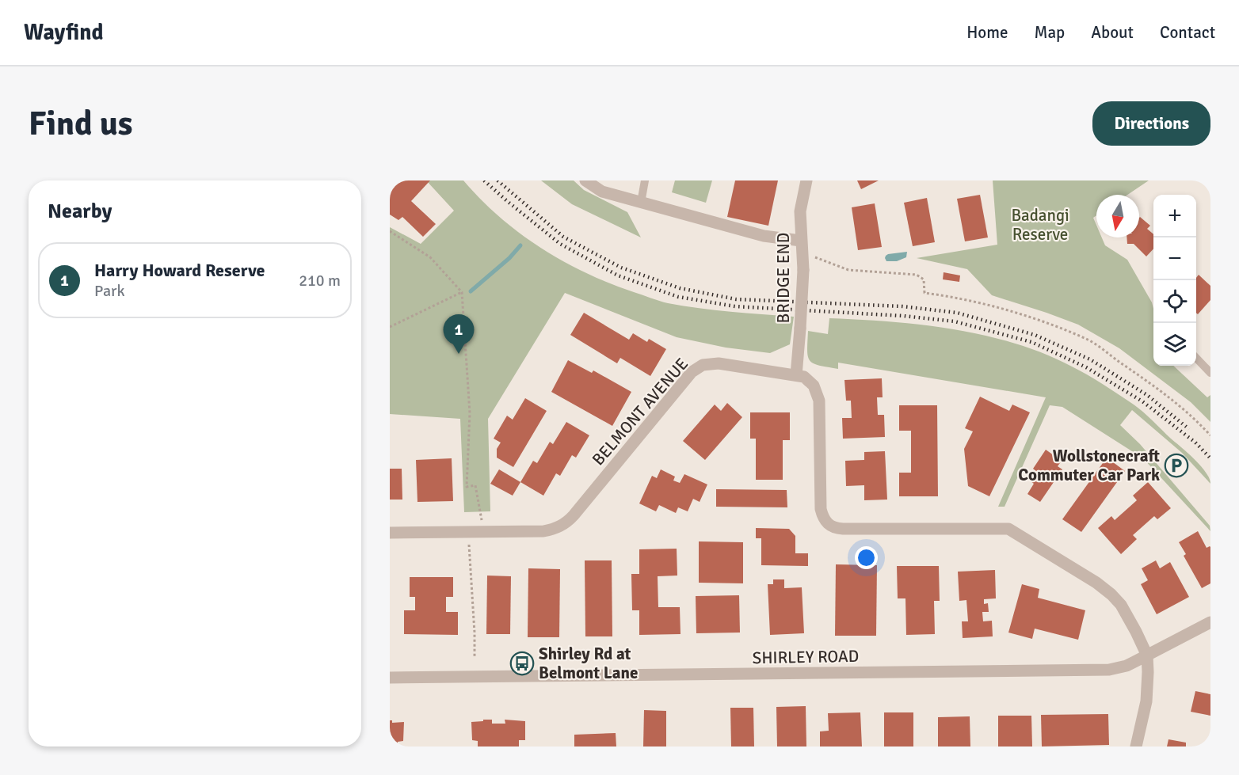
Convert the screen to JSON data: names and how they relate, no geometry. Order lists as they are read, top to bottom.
{
  "streets": {
    "street": ["BRIDGE END", "BELMONT AVENUE", "SHIRLEY ROAD"]
  },
  "crossings": [
    ["BRIDGE END", "BELMONT AVENUE"],
    ["BELMONT AVENUE", "SHIRLEY ROAD"]
  ],
  "parks": ["Badangi Reserve"],
  "places": {
    "parking": ["Wollstonecraft Commuter Car Park"],
    "bus stop": ["Shirley Rd at Belmont Lane"]
  },
  "north": "bottom",
  "page": {
    "header": "Wayfind",
    "nav": [
      "Home",
      "Map",
      "About",
      "Contact"
    ],
    "buttons": "Directions",
    "title": "Find us",
    "heading": "Nearby",
    "map_buttons": ["+", "−"],
    "list": [
      {
        "mark": "1",
        "name": "Harry Howard Reserve",
        "note": "Park",
        "value": "210 m"
      }
    ],
    "pins": "1"
  }
}
